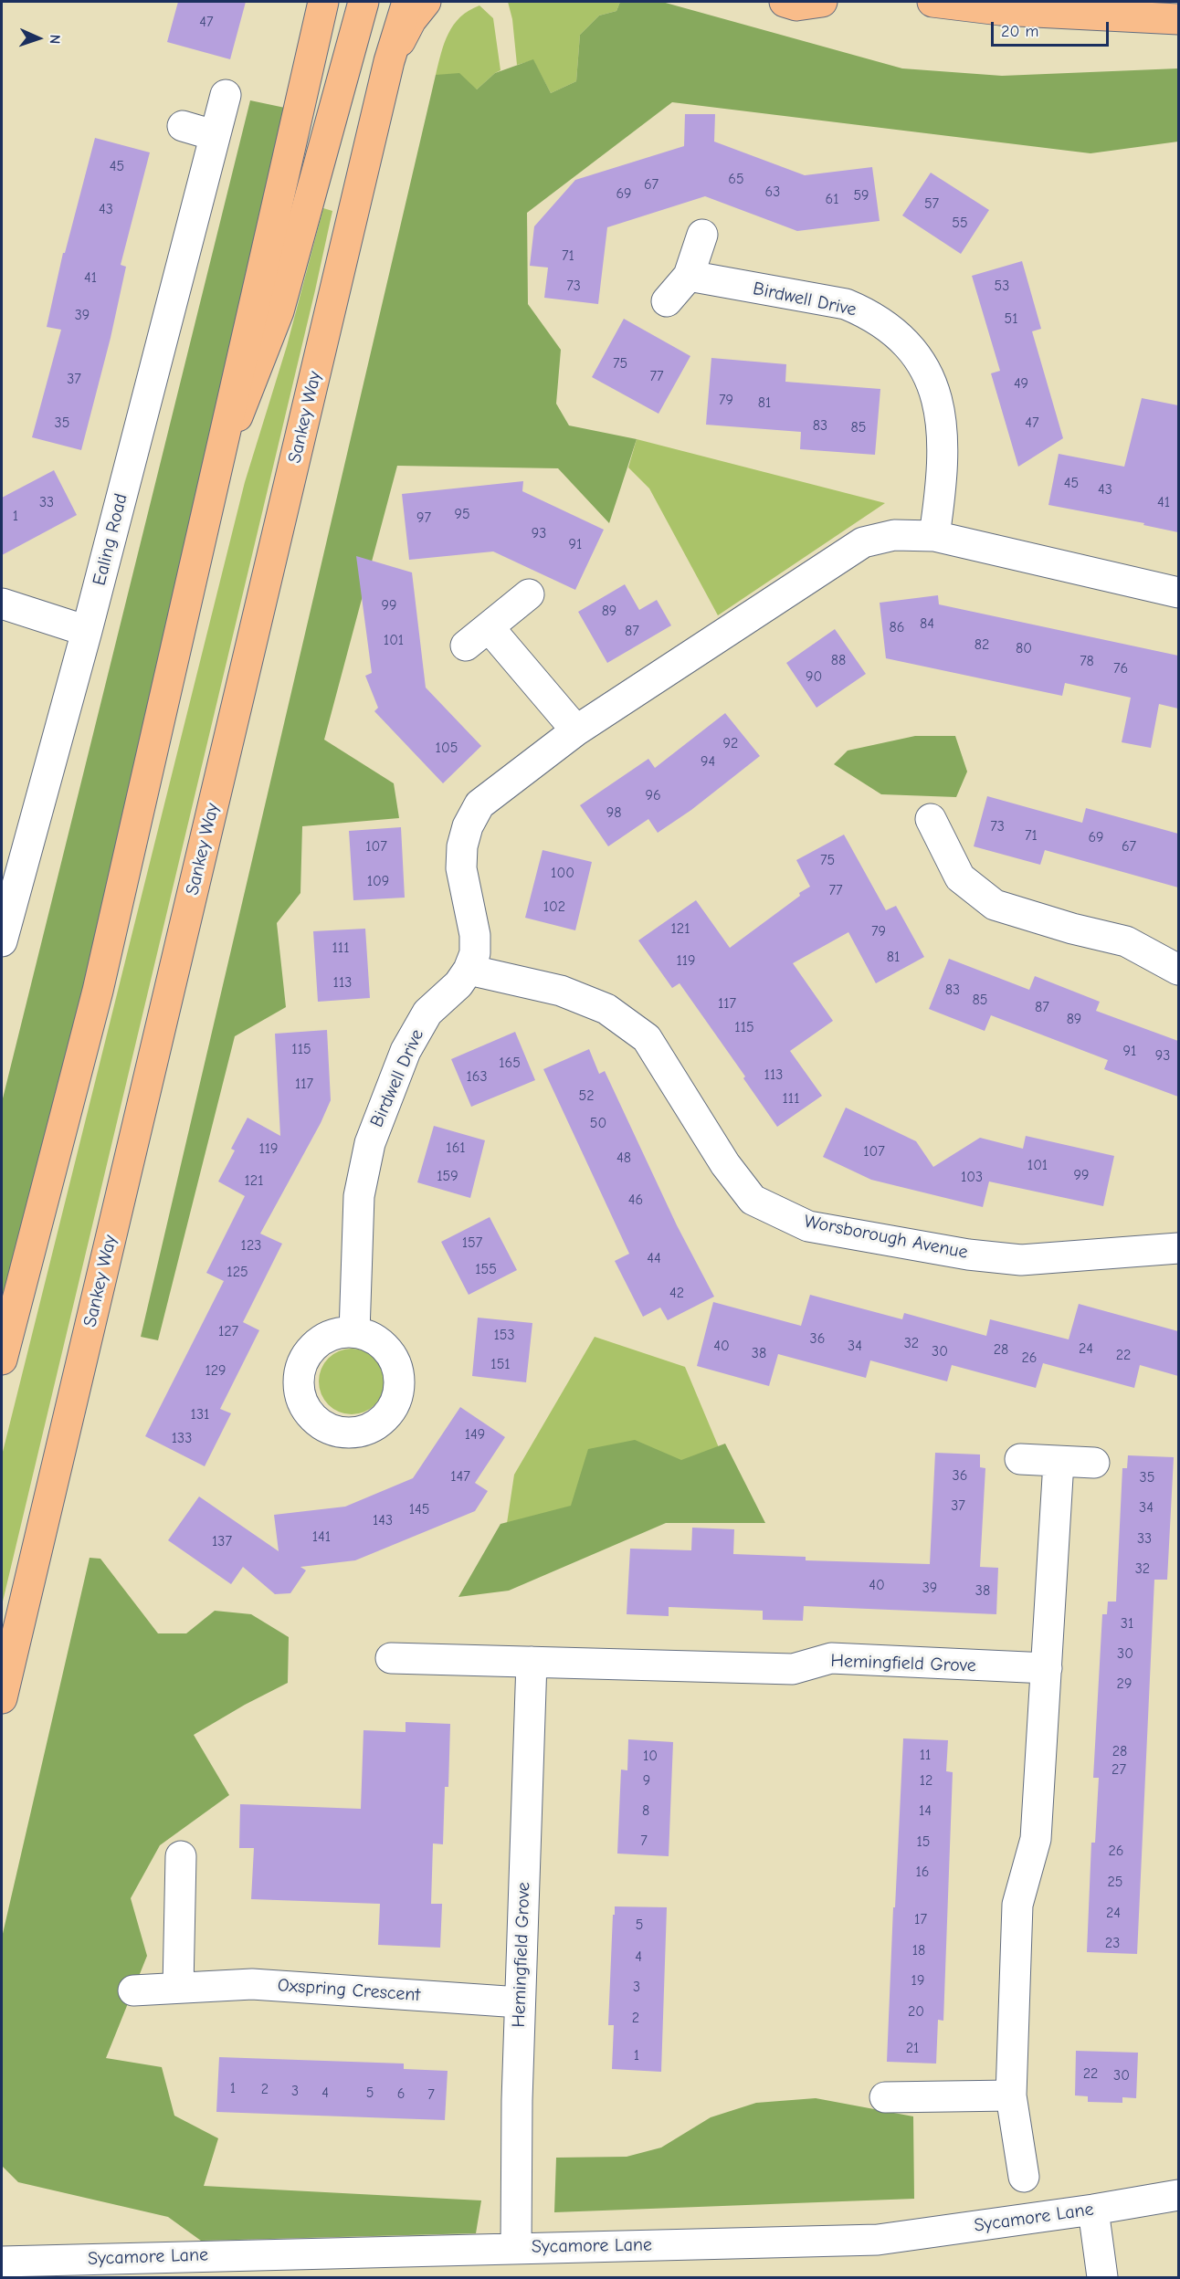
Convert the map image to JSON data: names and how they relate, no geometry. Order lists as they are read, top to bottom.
{
  "streets": {
    "main road": ["Sankey Way"],
    "street": [
      "Birdwell Drive",
      "Ealing Road",
      "Worsborough Avenue",
      "Hemingfield Grove",
      "Oxspring Crescent",
      "Sycamore Lane"
    ]
  },
  "crossings": [
    ["Birdwell Drive", "Worsborough Avenue"],
    ["Hemingfield Grove", "Oxspring Crescent"],
    ["Hemingfield Grove", "Sycamore Lane"]
  ],
  "house_numbers": [
    "47",
    "45",
    "65",
    "67",
    "63",
    "69",
    "59",
    "61",
    "57",
    "43",
    "55",
    "71",
    "41",
    "73",
    "53",
    "39",
    "51",
    "75",
    "77",
    "37",
    "49",
    "79",
    "81",
    "35",
    "47",
    "83",
    "85",
    "45",
    "43",
    "33",
    "41",
    "95",
    "1",
    "97",
    "93",
    "91",
    "99",
    "89",
    "84",
    "86",
    "87",
    "101",
    "82",
    "80",
    "88",
    "78",
    "76",
    "90",
    "92",
    "105",
    "94",
    "96",
    "98",
    "73",
    "71",
    "69",
    "107",
    "67",
    "75",
    "100",
    "109",
    "77",
    "102",
    "121",
    "79",
    "111",
    "81",
    "119",
    "113",
    "83",
    "85",
    "117",
    "87",
    "89",
    "115",
    "115",
    "91",
    "93",
    "165",
    "113",
    "163",
    "117",
    "52",
    "111",
    "50",
    "161",
    "119",
    "107",
    "48",
    "101",
    "99",
    "159",
    "103",
    "121",
    "46",
    "157",
    "123",
    "44",
    "155",
    "125",
    "42",
    "127",
    "153",
    "36",
    "32",
    "40",
    "34",
    "24",
    "28",
    "30",
    "38",
    "22",
    "26",
    "151",
    "129",
    "131",
    "149",
    "133",
    "36",
    "147",
    "35",
    "37",
    "34",
    "145",
    "143",
    "141",
    "33",
    "137",
    "32",
    "40",
    "39",
    "38",
    "31",
    "30",
    "29",
    "28",
    "11",
    "10",
    "27",
    "9",
    "12",
    "8",
    "14",
    "7",
    "15",
    "26",
    "16",
    "25",
    "24",
    "17",
    "5",
    "23",
    "18",
    "4",
    "19",
    "3",
    "20",
    "2",
    "21",
    "1",
    "22",
    "30",
    "1",
    "2",
    "3",
    "4",
    "5",
    "6",
    "7"
  ],
  "scale_bar": "20 m",
  "north": "right"
}
